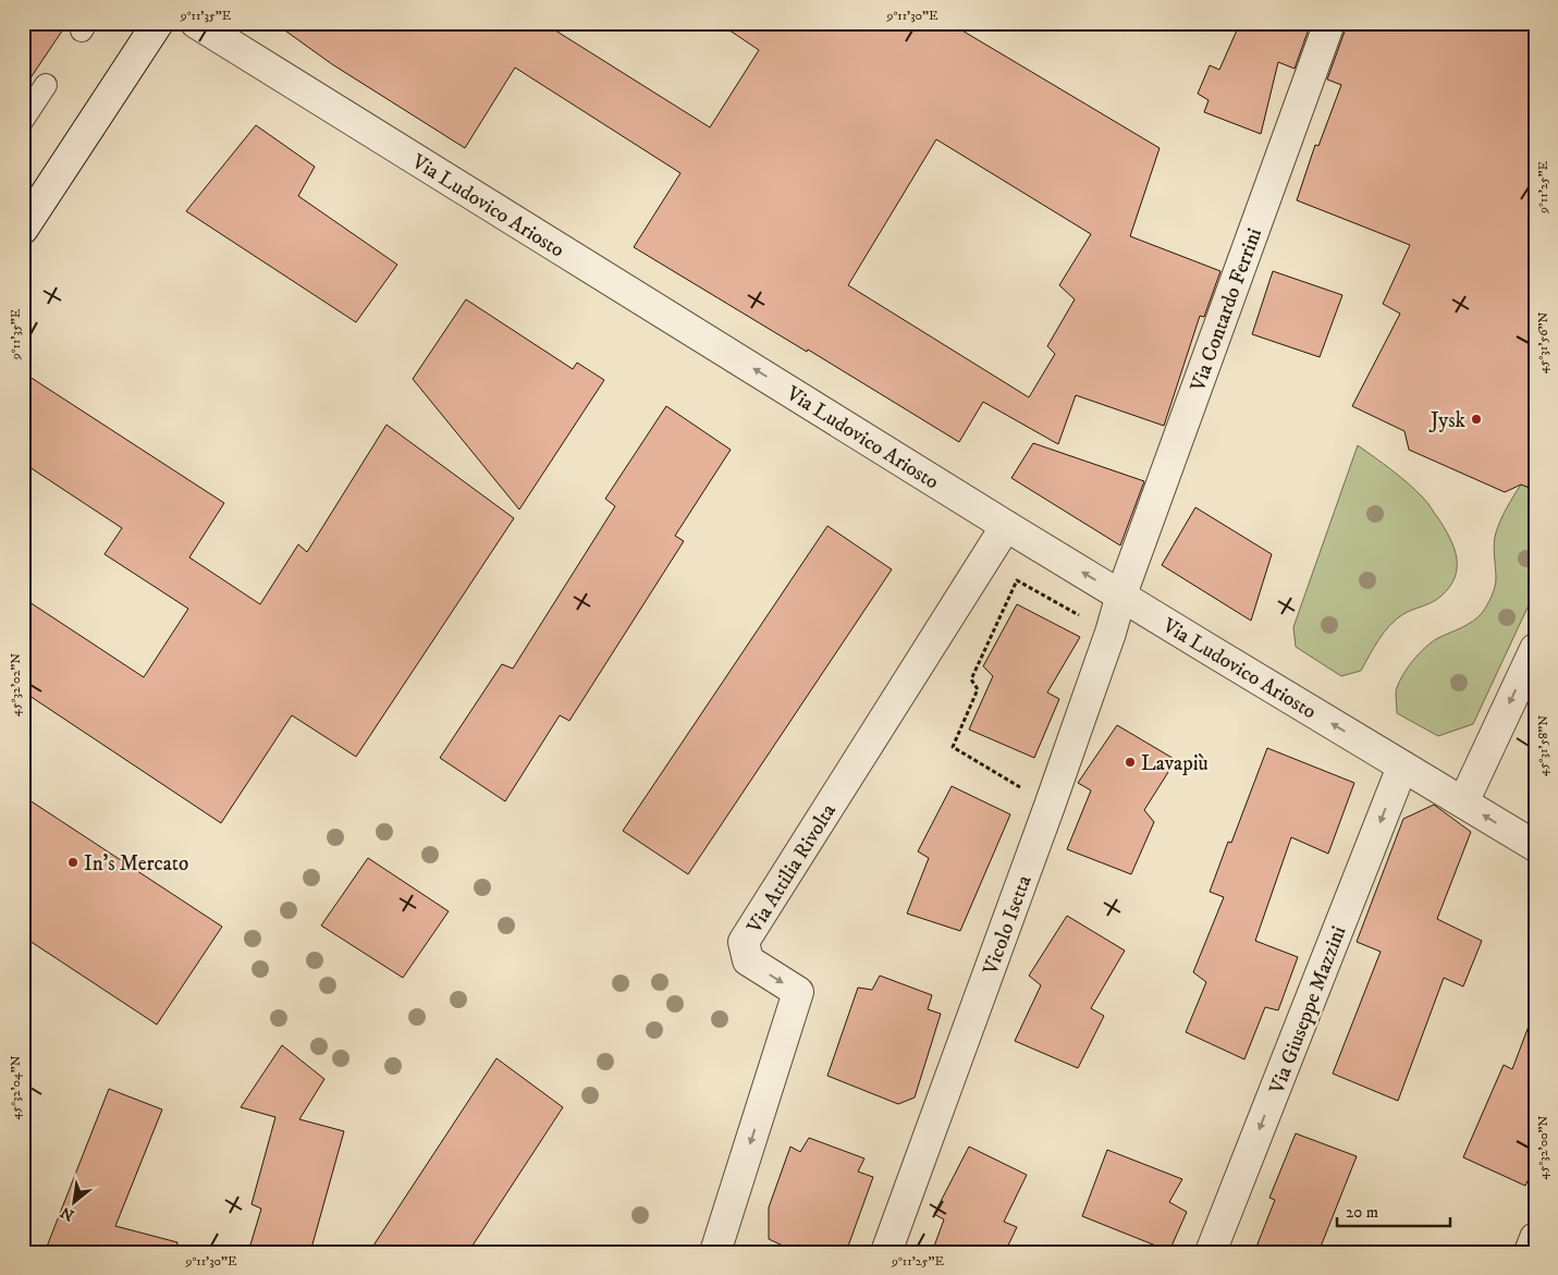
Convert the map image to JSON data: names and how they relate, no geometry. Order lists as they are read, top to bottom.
{
  "streets": {
    "street": [
      "Via Ludovico Ariosto",
      "Via Contardo Ferrini",
      "Via Attilia Rivolta",
      "Vicolo Isetta",
      "Via Giuseppe Mazzini"
    ]
  },
  "crossings": [
    ["Via Ludovico Ariosto", "Via Contardo Ferrini"],
    ["Via Ludovico Ariosto", "Via Attilia Rivolta"],
    ["Via Ludovico Ariosto", "Vicolo Isetta"],
    ["Via Ludovico Ariosto", "Via Giuseppe Mazzini"],
    ["Via Contardo Ferrini", "Vicolo Isetta"]
  ],
  "one_way": ["Via Ludovico Ariosto", "Via Attilia Rivolta", "Via Giuseppe Mazzini"],
  "places": ["Jysk", "Lavapiù", "In's Mercato"],
  "scale_bar": "20 m",
  "north": "bottom left",
  "coordinates": [
    "9°11'35\"E",
    "9°11'30\"E",
    "9°11'25\"E",
    "45°31'56\"N",
    "45°32'02\"N",
    "45°31'58\"N",
    "45°32'04\"N",
    "45°32'00\"N"
  ]
}
